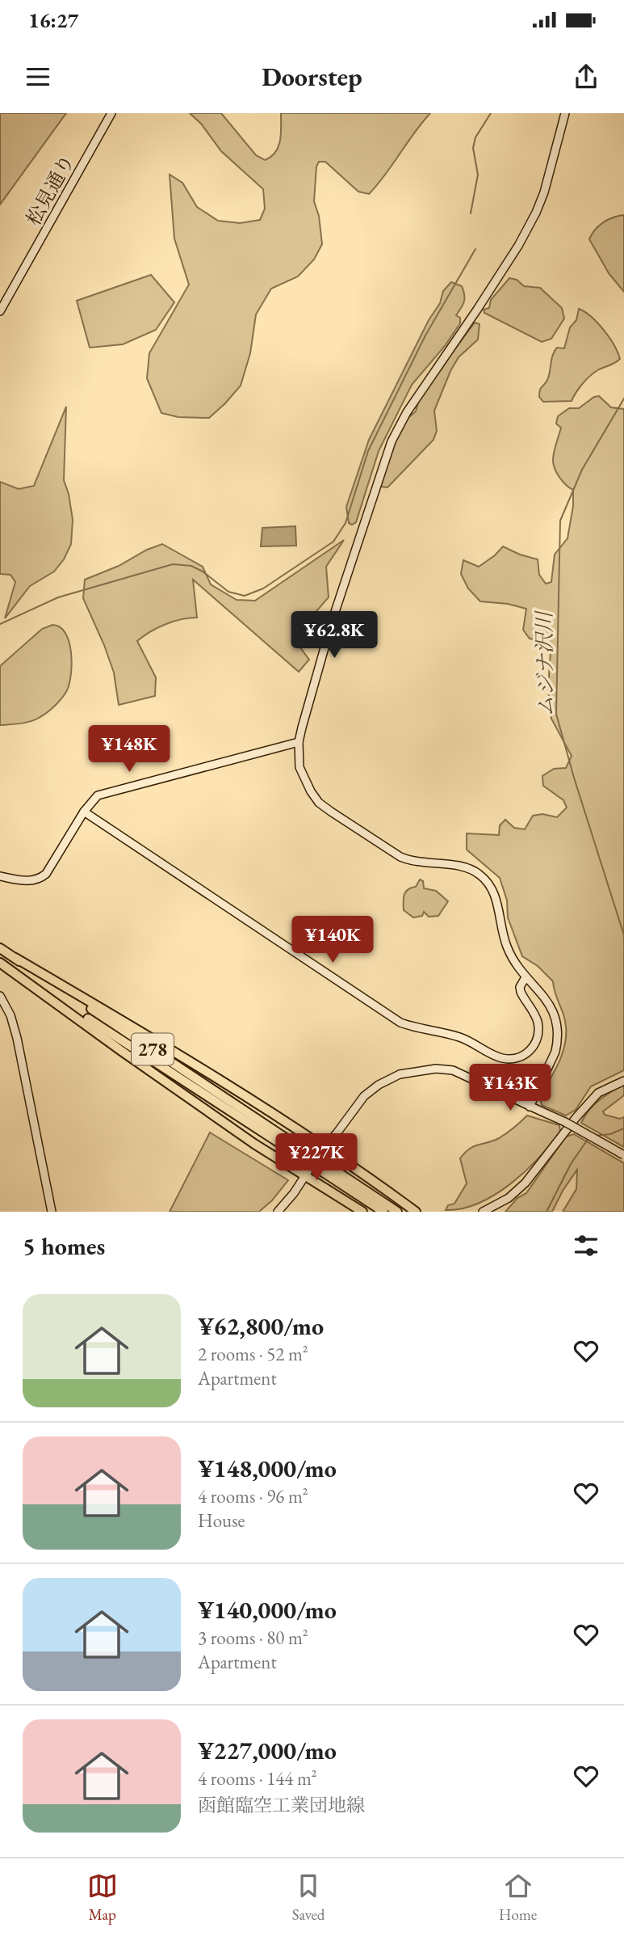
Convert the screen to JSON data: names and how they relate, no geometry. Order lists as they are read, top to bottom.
{
  "streets": {
    "highway": ["278"],
    "street": ["松見通り"]
  },
  "water": ["ムジナ沢川"],
  "page": {
    "status": "16:27",
    "header": "Doorstep",
    "price": [
      "¥62.8K",
      "¥148K",
      "¥140K",
      "¥143K",
      "¥227K"
    ],
    "heading": "5 homes",
    "list": [
      {
        "name": "¥62,800/mo",
        "note": "2 rooms · 52 m² · Apartment"
      },
      {
        "name": "¥148,000/mo",
        "note": "4 rooms · 96 m² · House"
      },
      {
        "name": "¥140,000/mo",
        "note": "3 rooms · 80 m² · Apartment"
      },
      {
        "name": "¥227,000/mo",
        "note": "4 rooms · 144 m² · 函館臨空工業団地線"
      }
    ],
    "tabs": ["Map", "Saved", "Home"]
  }
}
